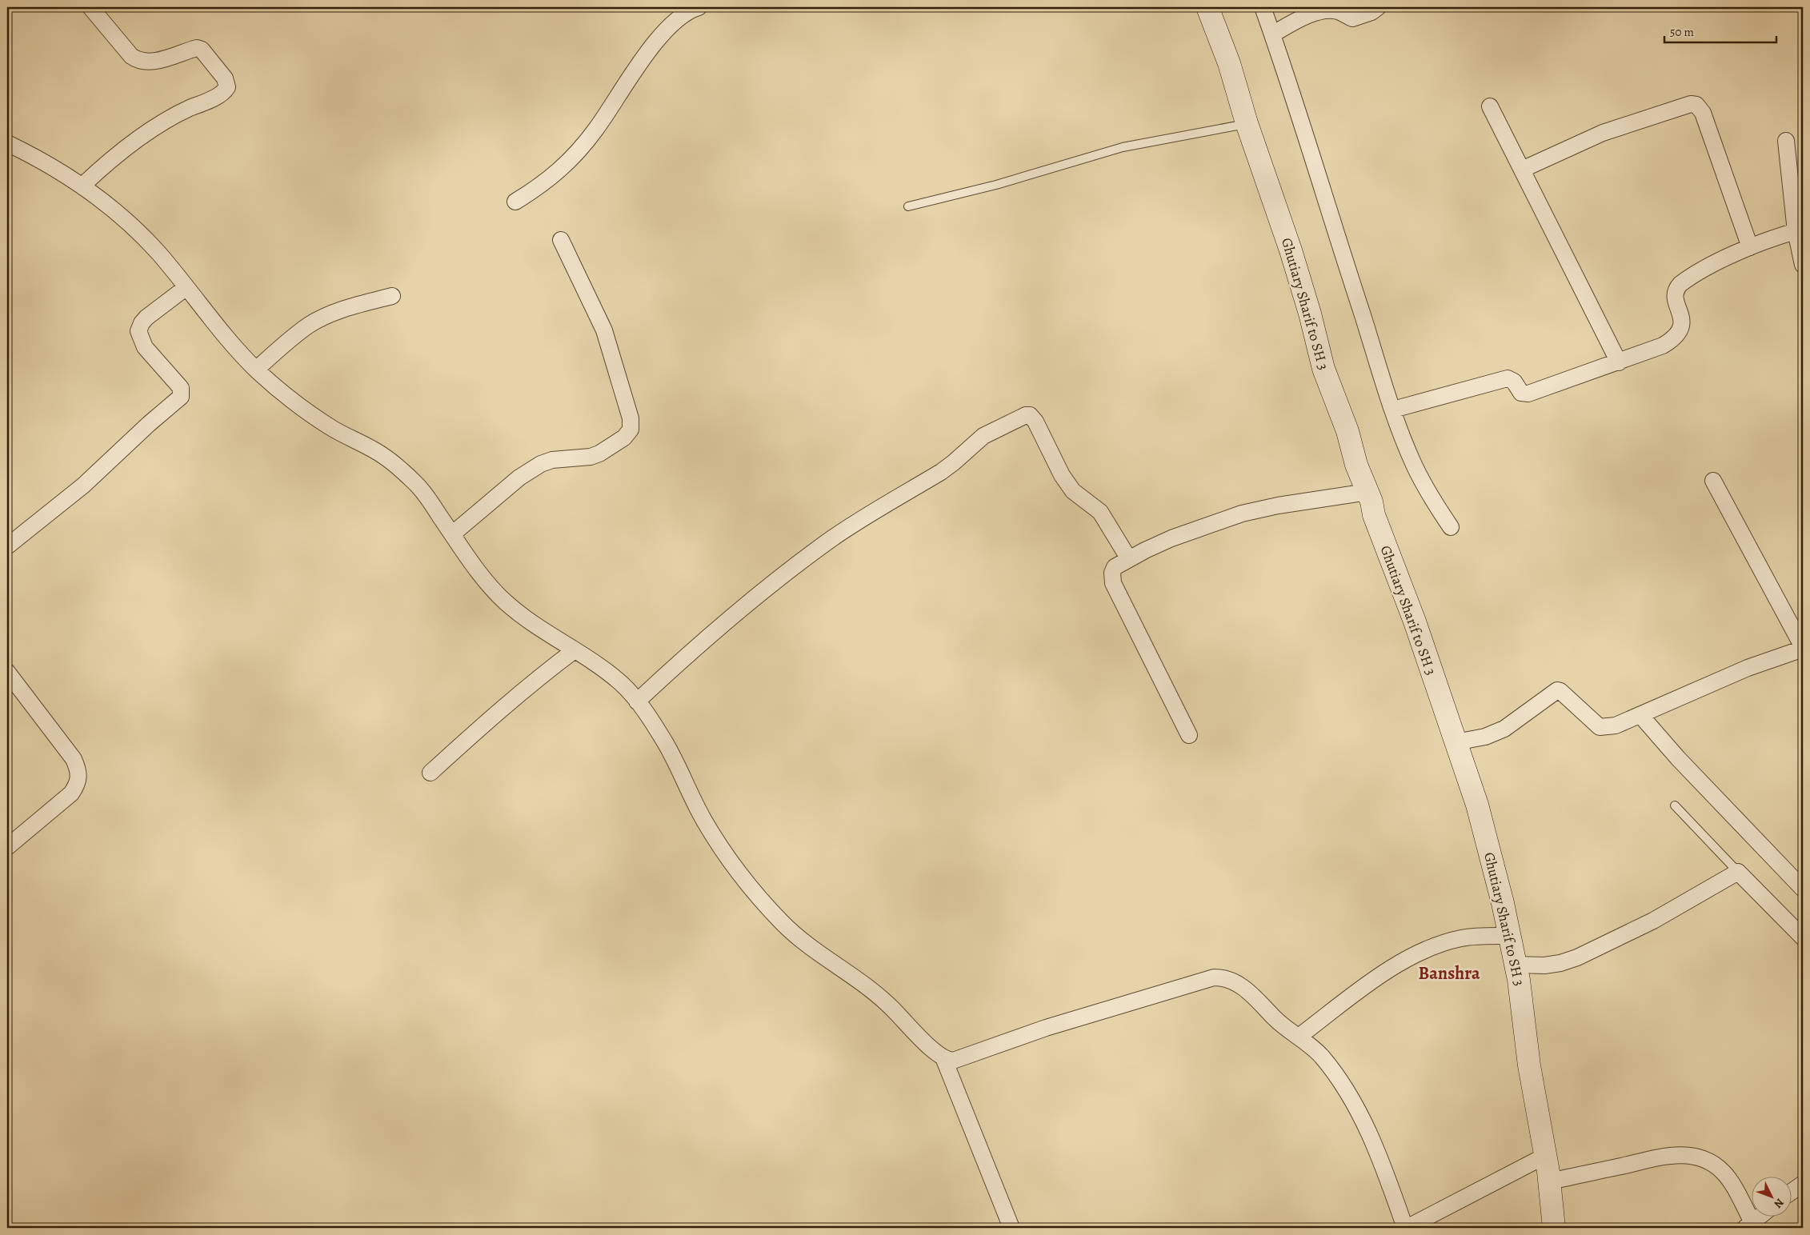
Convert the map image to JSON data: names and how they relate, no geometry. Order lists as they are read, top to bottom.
{
  "streets": {
    "main road": ["Ghutiary Sharif to SH 3"]
  },
  "districts": ["Banshra"],
  "scale_bar": "50 m",
  "north": "bottom right"
}
